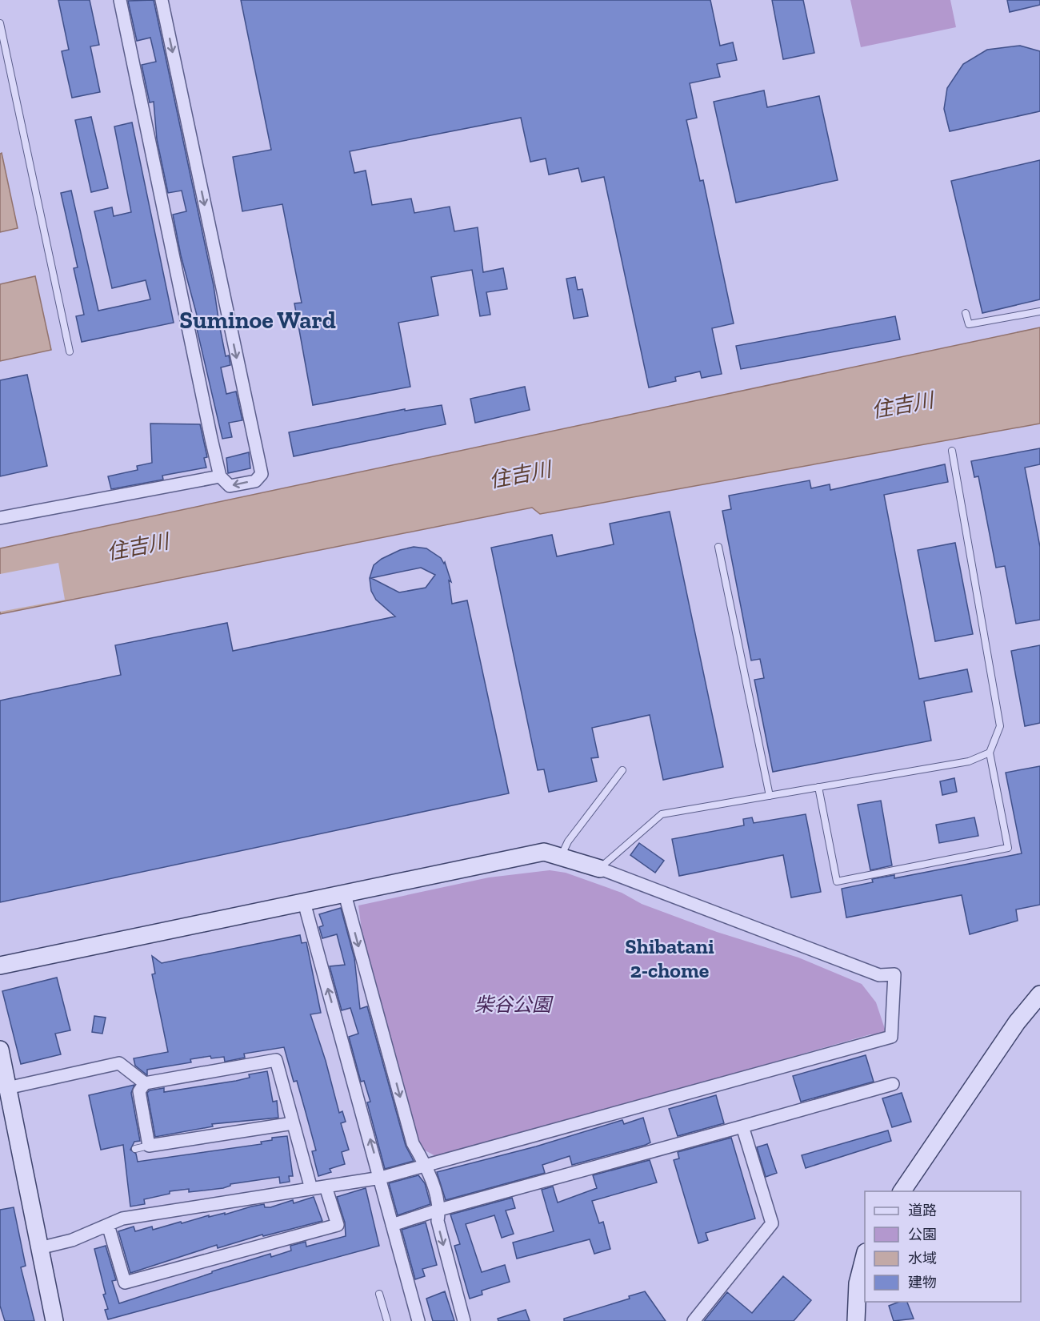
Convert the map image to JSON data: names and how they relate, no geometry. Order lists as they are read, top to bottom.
{
  "districts": ["Suminoe Ward", "Shibatani 2-chome"],
  "water": ["住吉川"],
  "parks": ["柴谷公園"],
  "legend": [
    "道路",
    "公園",
    "水域",
    "建物"
  ]
}
